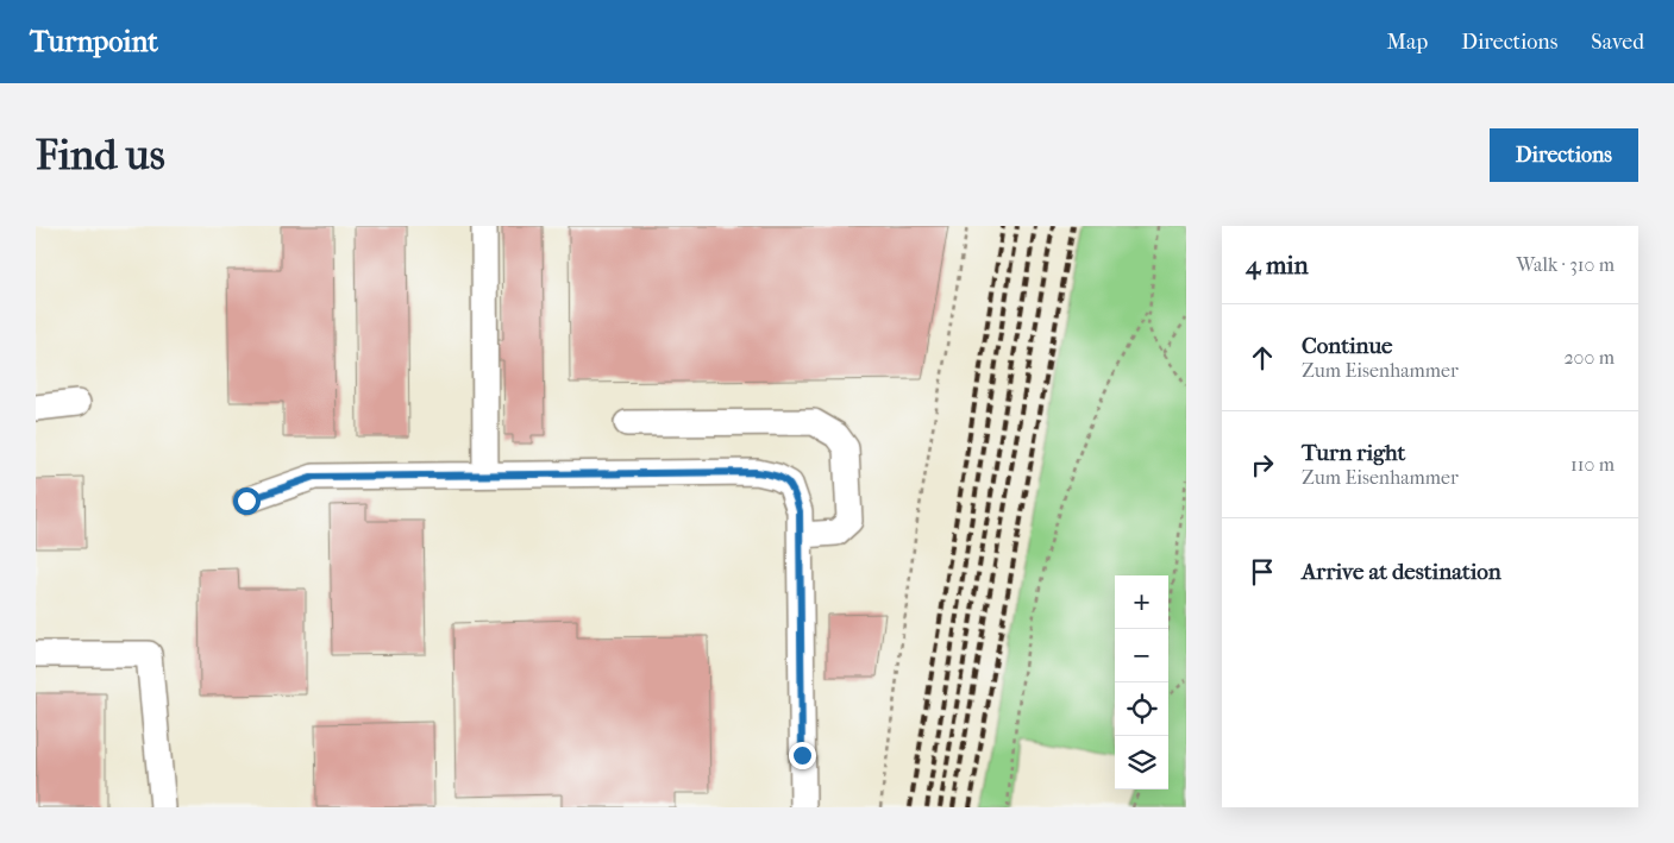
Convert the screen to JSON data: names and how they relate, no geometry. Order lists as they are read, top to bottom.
{
  "page": {
    "header": "Turnpoint",
    "nav": ["Map", "Directions", "Saved"],
    "buttons": "Directions",
    "title": "Find us",
    "heading": ["4 min", "Walk · 310 m"],
    "list": [
      ["Continue", "Zum Eisenhammer", "200 m"],
      ["Turn right", "Zum Eisenhammer", "110 m"],
      "Arrive at destination"
    ],
    "map_buttons": ["+", "−"]
  }
}
